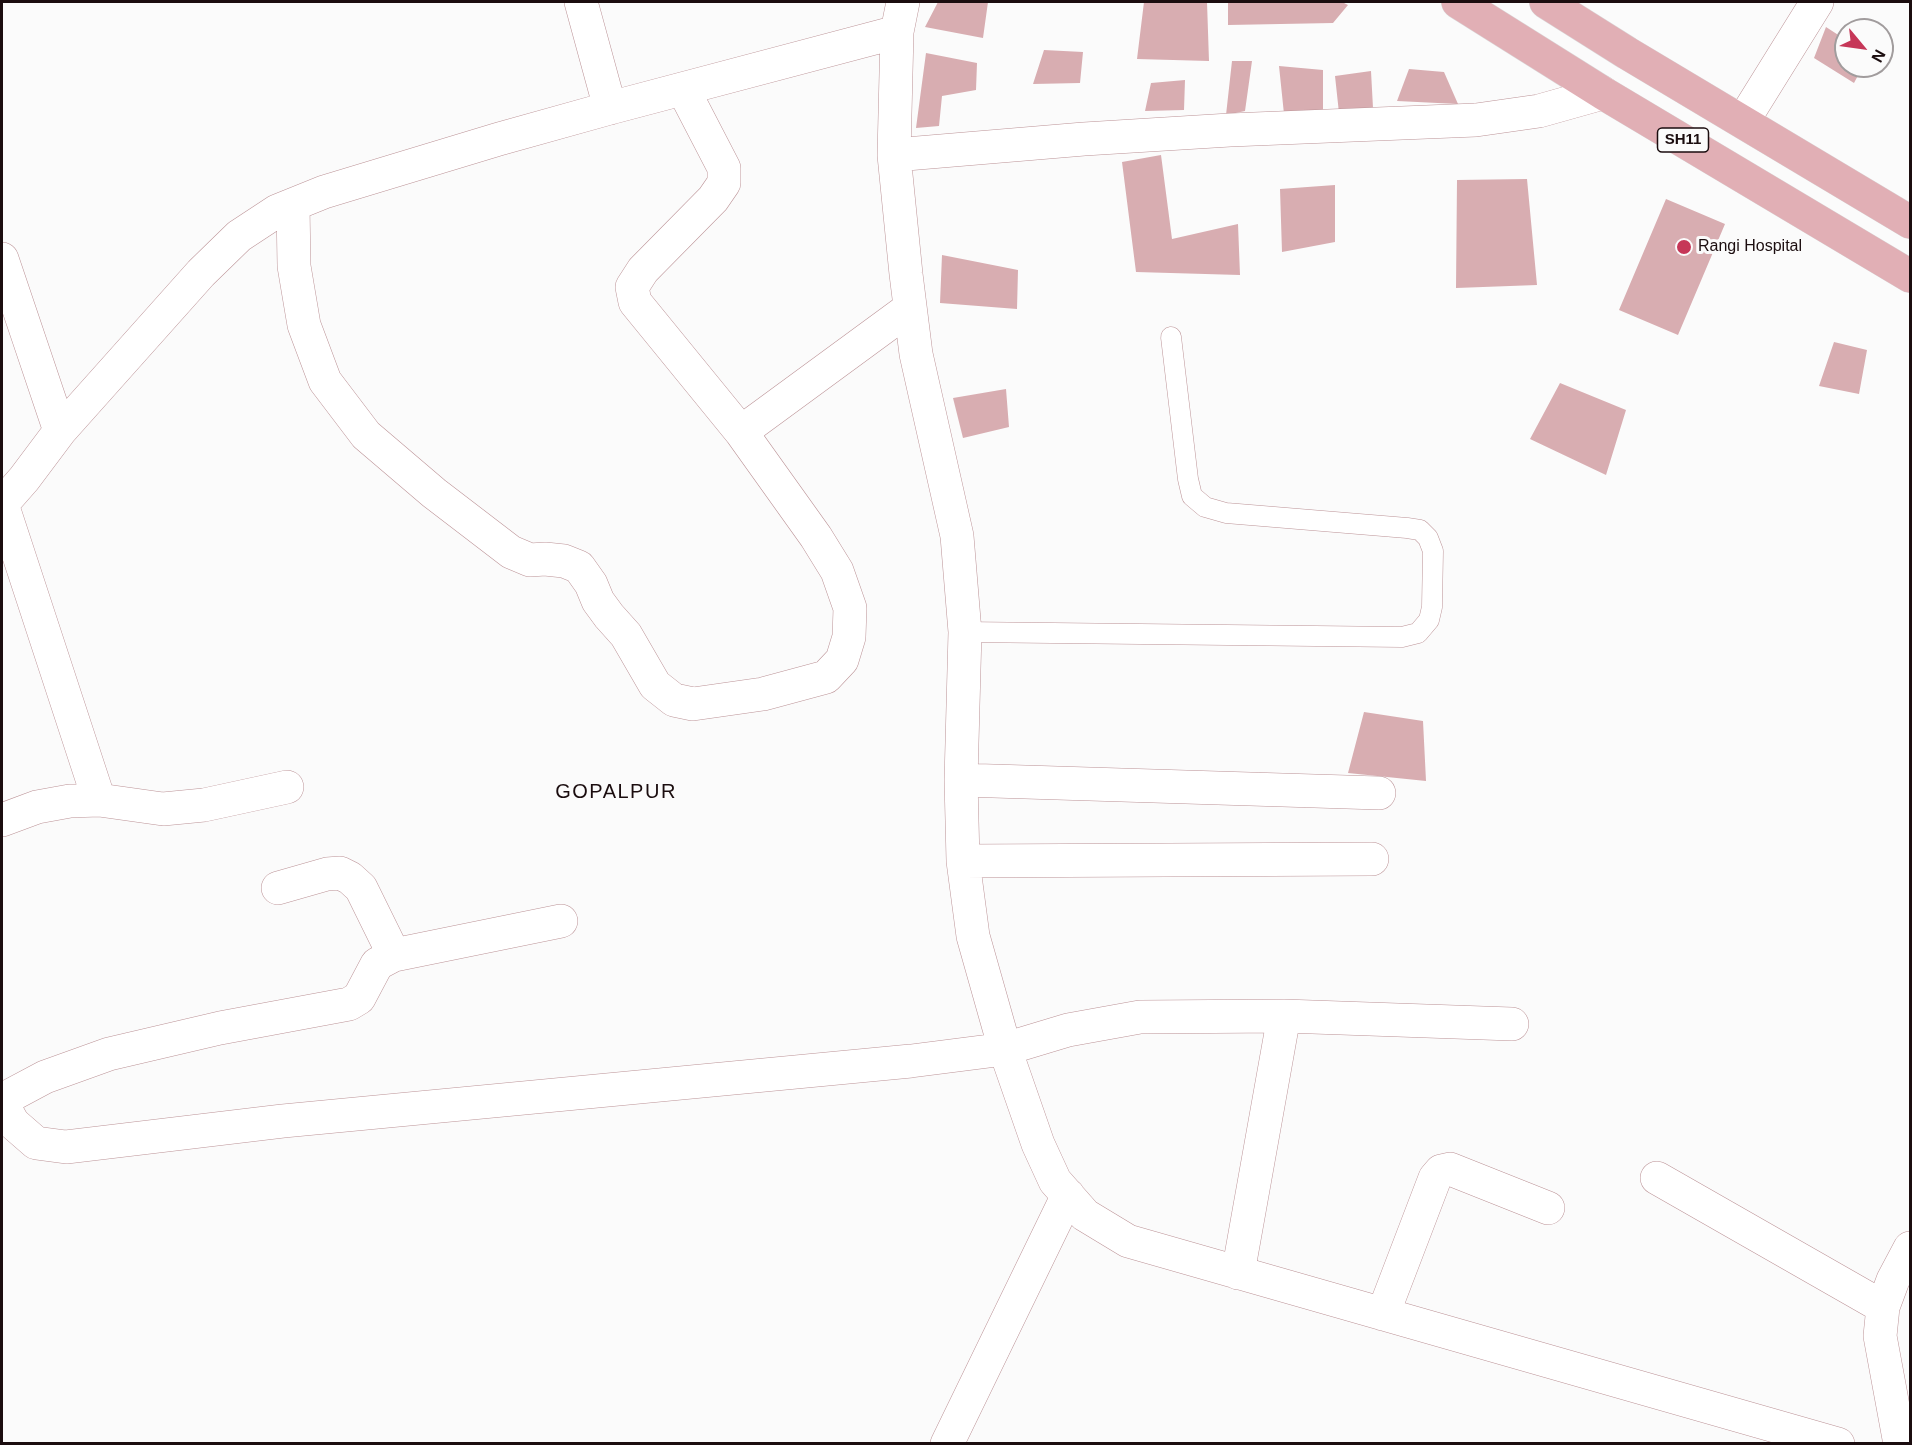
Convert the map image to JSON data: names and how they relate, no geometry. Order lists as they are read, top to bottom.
{
  "streets": {
    "main road": ["SH11"]
  },
  "districts": ["GOPALPUR"],
  "places": ["Rangi Hospital"],
  "north": "bottom right"
}
